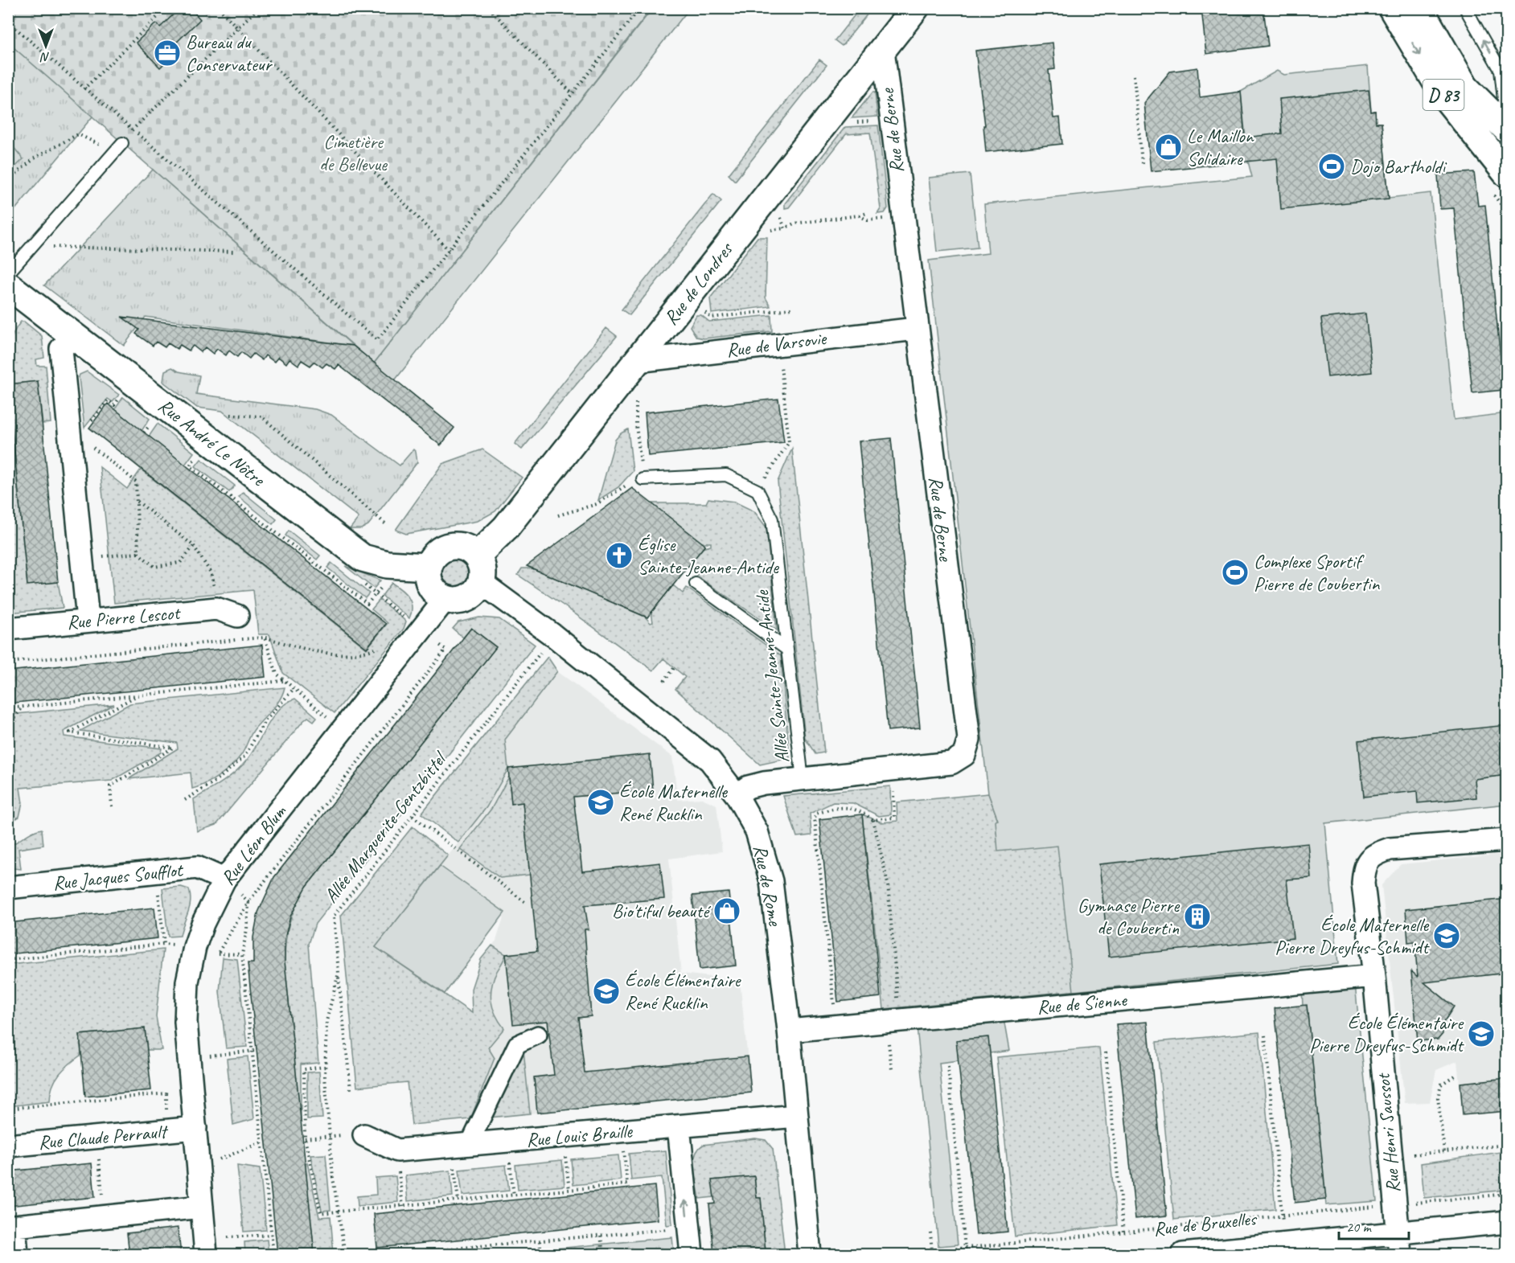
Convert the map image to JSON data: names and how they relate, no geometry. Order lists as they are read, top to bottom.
{
  "streets": {
    "street": [
      "D 83",
      "Rue de Berne",
      "Rue de Londres",
      "Rue de Varsovie",
      "Rue André Le Nôtre",
      "Rue Pierre Lescot",
      "Rue Léon Blum",
      "Rue Jacques Soufflot",
      "Rue de Rome",
      "Rue de Sienne",
      "Rue Henri Saussot",
      "Rue Louis Braille",
      "Rue Claude Perrault",
      "Rue de Bruxelles"
    ],
    "lane": ["Allée Sainte-Jeanne-Antide"],
    "path": ["Allée Marguerite-Gentzbittel"]
  },
  "crossings": [
    ["Rue de Berne", "Rue de Londres"],
    ["Rue de Berne", "Rue de Varsovie"],
    ["Rue de Berne", "Allée Sainte-Jeanne-Antide"],
    ["Rue de Berne", "Rue de Rome"],
    ["Rue de Londres", "Rue de Varsovie"],
    ["Rue de Londres", "Rue André Le Nôtre"],
    ["Rue de Londres", "Rue Léon Blum"],
    ["Rue de Londres", "Rue de Rome"],
    ["Rue André Le Nôtre", "Rue Léon Blum"],
    ["Rue André Le Nôtre", "Rue de Rome"],
    ["Rue Léon Blum", "Rue Jacques Soufflot"],
    ["Rue Léon Blum", "Rue de Rome"],
    ["Rue Léon Blum", "Rue Claude Perrault"],
    ["Rue de Rome", "Rue de Sienne"],
    ["Rue de Rome", "Rue Louis Braille"],
    ["Rue de Sienne", "Rue Henri Saussot"],
    ["Rue Henri Saussot", "Rue de Bruxelles"]
  ],
  "parks": ["Cimetière de Bellevue"],
  "places": {
    "office": ["Bureau du Conservateur"],
    "shop": ["Le Maillon Solidaire", "Bio'tiful beauté"],
    "sports": ["Dojo Bartholdi", "Complexe Sportif Pierre de Coubertin"],
    "church": ["Église Sainte-Jeanne-Antide"],
    "school or university": [
      "École Maternelle René Rucklin",
      "École Maternelle Pierre Dreyfus-Schmidt",
      "École Élémentaire René Rucklin",
      "École Élémentaire Pierre Dreyfus-Schmidt"
    ],
    "building": ["Gymnase Pierre de Coubertin"]
  },
  "scale_bar": "20 m",
  "north": "bottom"
}
